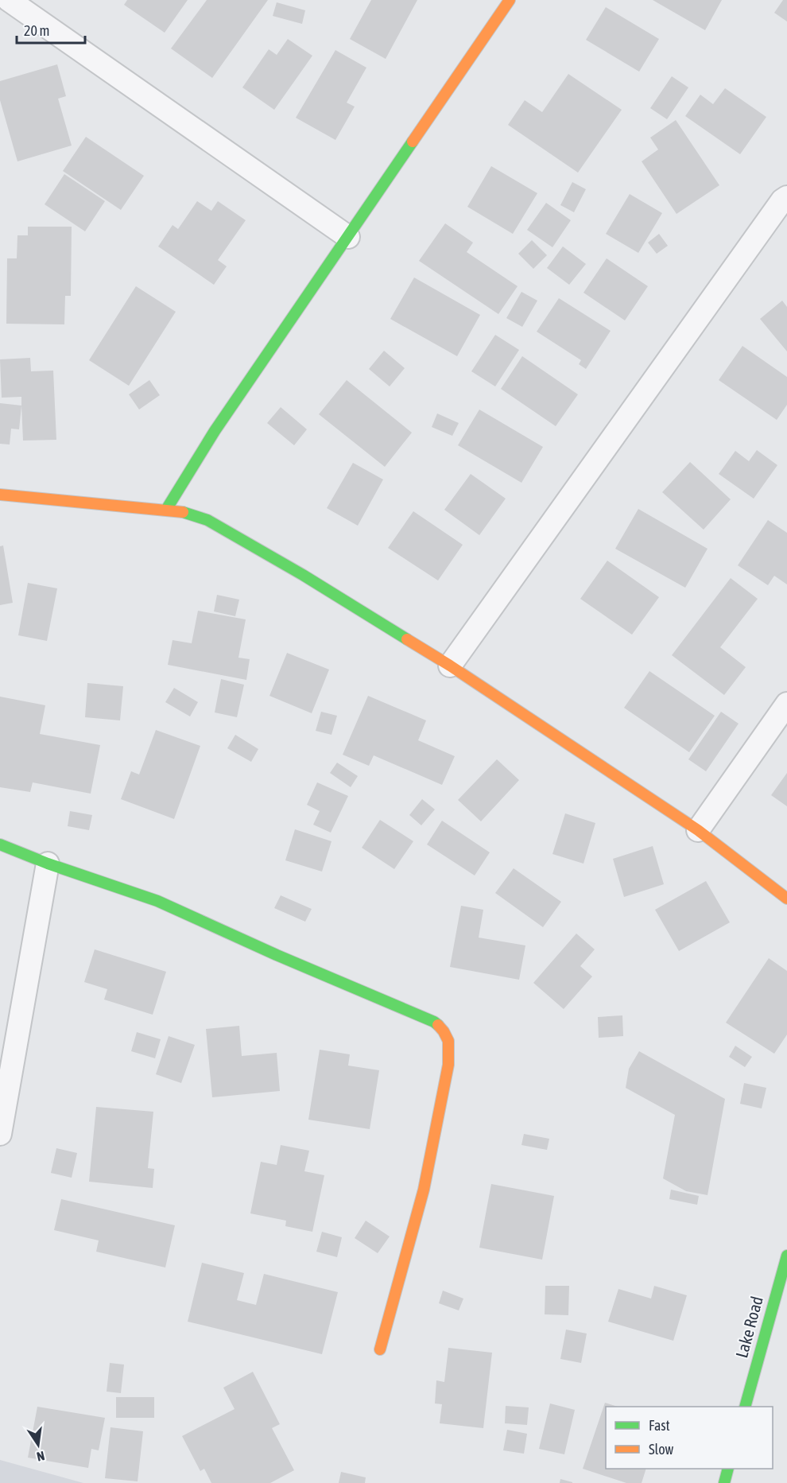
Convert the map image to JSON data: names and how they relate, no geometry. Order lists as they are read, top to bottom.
{
  "streets": {
    "street": ["Lake Road"]
  },
  "legend": ["Fast", "Slow"],
  "scale_bar": "20 m",
  "north": "bottom"
}
